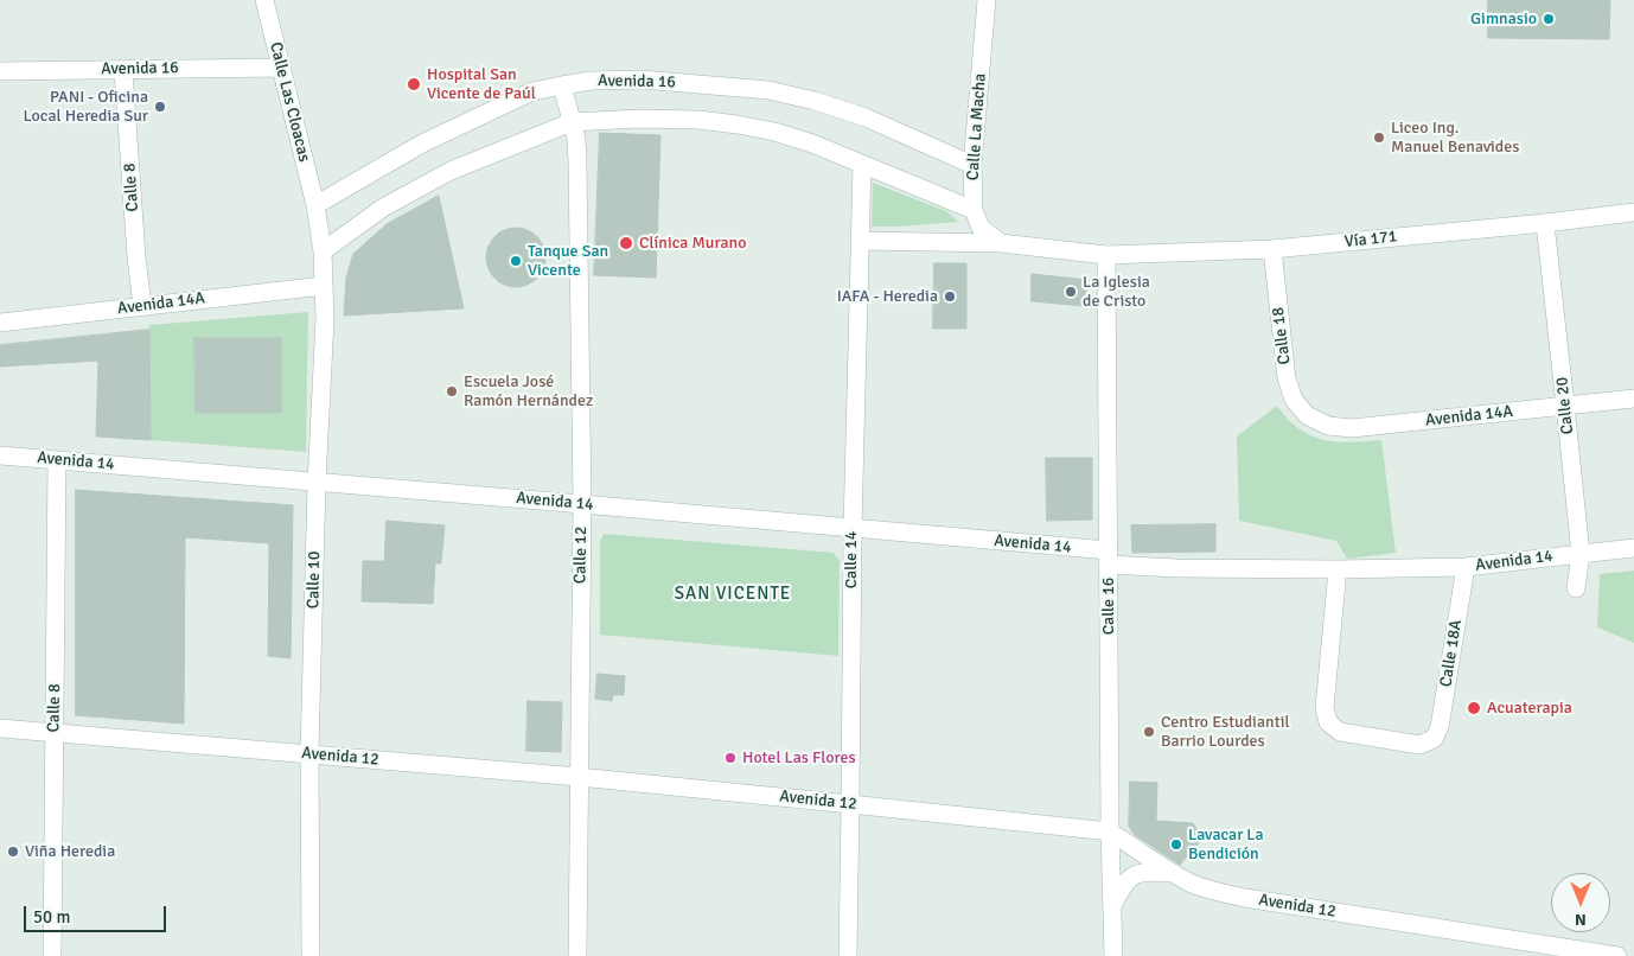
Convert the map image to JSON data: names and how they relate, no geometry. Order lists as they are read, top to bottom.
{
  "streets": {
    "street": [
      "Avenida 16",
      "Calle Las Cloacas",
      "Calle La Macha",
      "Calle 8",
      "Vía 171",
      "Avenida 14A",
      "Calle 18",
      "Calle 20",
      "Avenida 14",
      "Calle 12",
      "Calle 14",
      "Calle 10",
      "Calle 16",
      "Calle 18A",
      "Avenida 12"
    ]
  },
  "crossings": [
    ["Avenida 16", "Calle Las Cloacas"],
    ["Avenida 16", "Calle La Macha"],
    ["Avenida 16", "Calle 8"],
    ["Avenida 16", "Calle 12"],
    ["Avenida 16", "Calle 10"],
    ["Calle Las Cloacas", "Calle 10"],
    ["Calle 8", "Avenida 14A"],
    ["Calle 8", "Avenida 14"],
    ["Calle 8", "Avenida 12"],
    ["Vía 171", "Calle 18"],
    ["Vía 171", "Calle 20"],
    ["Vía 171", "Calle 16"],
    ["Avenida 14A", "Calle 18"],
    ["Avenida 14A", "Calle 20"],
    ["Avenida 14A", "Calle 10"],
    ["Calle 20", "Avenida 14"],
    ["Avenida 14", "Calle 12"],
    ["Avenida 14", "Calle 14"],
    ["Avenida 14", "Calle 10"],
    ["Avenida 14", "Calle 16"],
    ["Avenida 14", "Calle 18A"],
    ["Calle 12", "Avenida 12"],
    ["Calle 14", "Avenida 12"],
    ["Calle 10", "Avenida 12"],
    ["Calle 16", "Avenida 12"]
  ],
  "districts": ["SAN VICENTE"],
  "places": [
    "Gimnasio",
    "Hospital San Vicente de Paúl",
    "PANI - Oficina Local Heredia Sur",
    "Liceo Ing. Manuel Benavides",
    "Clínica Murano",
    "Tanque San Vicente",
    "La Iglesia de Cristo",
    "IAFA - Heredia",
    "Escuela José Ramón Hernández",
    "Acuaterapia",
    "Centro Estudiantil Barrio Lourdes",
    "Hotel Las Flores",
    "Lavacar La Bendición",
    "Viña Heredia"
  ],
  "scale_bar": "50 m",
  "north": "bottom"
}
